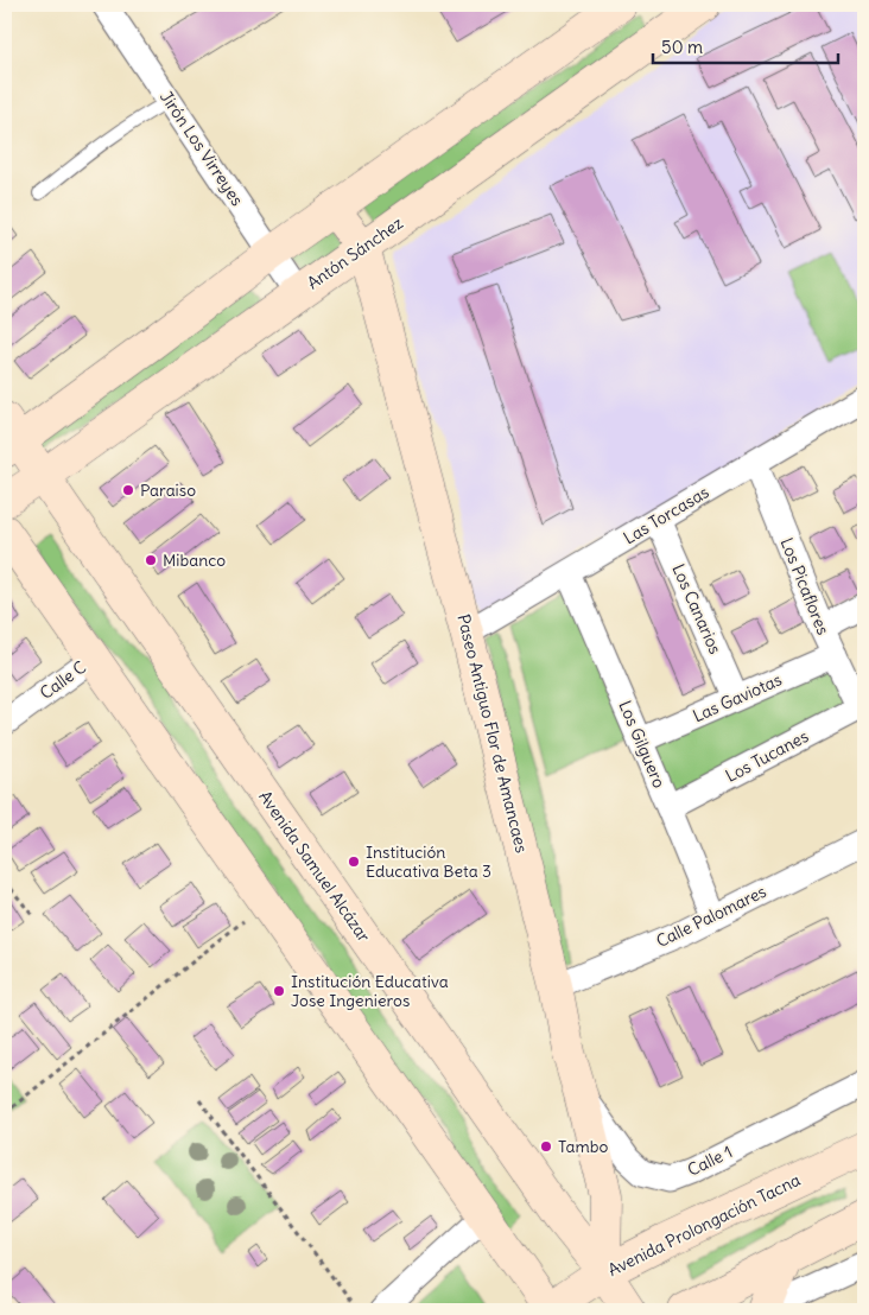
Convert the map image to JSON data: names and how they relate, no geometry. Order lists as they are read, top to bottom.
{
  "streets": {
    "street": [
      "Jirón Los Virreyes",
      "Antón Sánchez",
      "Las Torcasas",
      "Los Picaflores",
      "Los Canarios",
      "Calle C",
      "Las Gaviotas",
      "Paseo Antiguo Flor de Amancaes",
      "Los Gilguero",
      "Los Tucanes",
      "Avenida Samuel Alcázar",
      "Calle Palomares",
      "Calle 1",
      "Avenida Prolongación Tacna"
    ]
  },
  "crossings": [
    ["Jirón Los Virreyes", "Antón Sánchez"],
    ["Antón Sánchez", "Paseo Antiguo Flor de Amancaes"],
    ["Antón Sánchez", "Avenida Samuel Alcázar"],
    ["Las Torcasas", "Los Picaflores"],
    ["Las Torcasas", "Los Canarios"],
    ["Las Torcasas", "Paseo Antiguo Flor de Amancaes"],
    ["Las Torcasas", "Los Gilguero"],
    ["Los Picaflores", "Las Gaviotas"],
    ["Los Picaflores", "Los Tucanes"],
    ["Los Canarios", "Las Gaviotas"],
    ["Las Gaviotas", "Los Gilguero"],
    ["Paseo Antiguo Flor de Amancaes", "Avenida Samuel Alcázar"],
    ["Paseo Antiguo Flor de Amancaes", "Calle Palomares"],
    ["Paseo Antiguo Flor de Amancaes", "Calle 1"],
    ["Paseo Antiguo Flor de Amancaes", "Avenida Prolongación Tacna"],
    ["Los Gilguero", "Los Tucanes"],
    ["Los Gilguero", "Calle Palomares"],
    ["Avenida Samuel Alcázar", "Avenida Prolongación Tacna"]
  ],
  "places": [
    "Paraiso",
    "Mibanco",
    "Institución Educativa Beta 3",
    "Institución Educativa Jose Ingenieros",
    "Tambo"
  ],
  "scale_bar": "50 m"
}
